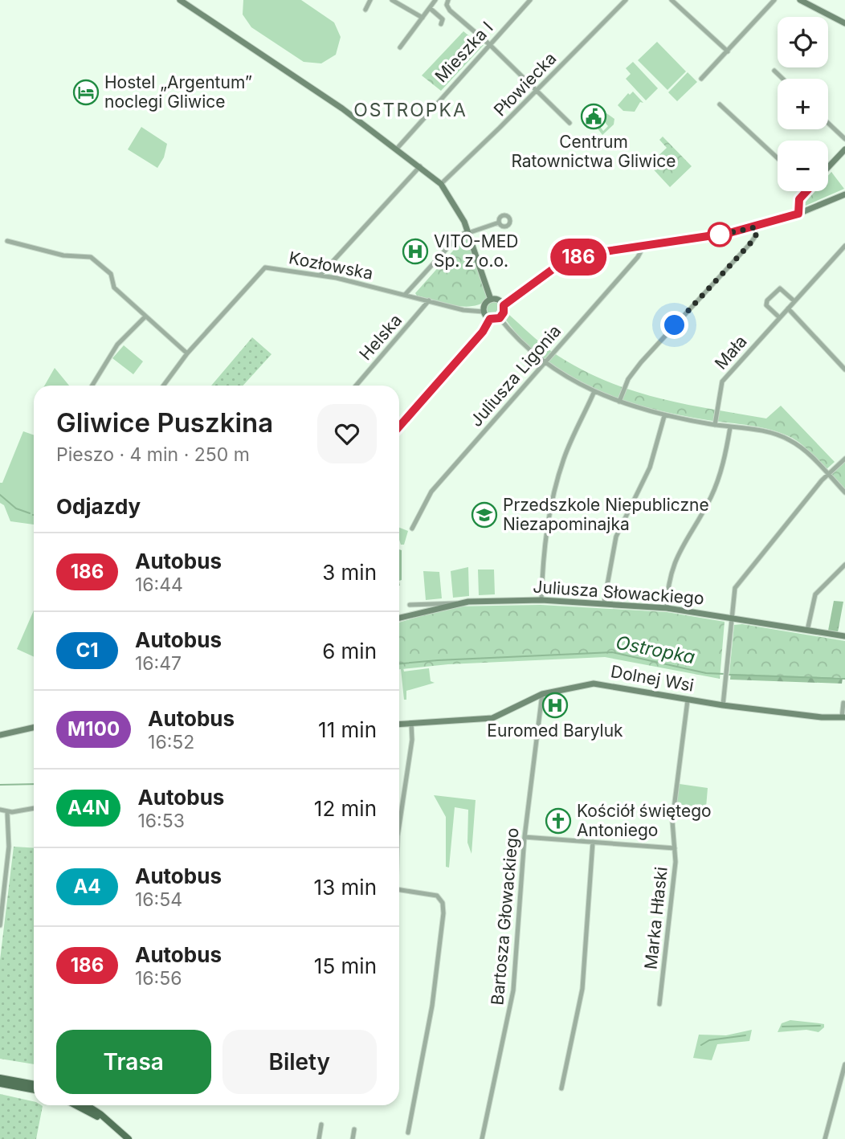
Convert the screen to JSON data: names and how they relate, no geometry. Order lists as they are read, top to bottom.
{
  "streets": {
    "street": [
      "Mieszka I",
      "Płowiecka",
      "Kozłowska",
      "Helska",
      "Mała",
      "Juliusza Ligonia",
      "Juliusza Słowackiego",
      "Dolnej Wsi",
      "Bartosza Głowackiego",
      "Marka Hłaski"
    ]
  },
  "crossings": [
    ["Kozłowska", "Helska"],
    ["Dolnej Wsi", "Bartosza Głowackiego"],
    ["Dolnej Wsi", "Marka Hłaski"]
  ],
  "districts": ["OSTROPKA"],
  "water": ["Ostropka"],
  "places": {
    "hotel": ["Hostel „Argentum” noclegi Gliwice"],
    "public building": ["Centrum Ratownictwa Gliwice"],
    "hospital": ["VITO-MED Sp. z o.o.", "Euromed Baryluk"],
    "school or university": ["Przedszkole Niepubliczne Niezapominajka"],
    "church": ["Kościół świętego Antoniego"]
  },
  "lines": ["bus line 186"],
  "page": {
    "on_map": "186",
    "map_buttons": ["+", "−"],
    "heading": [
      ["Gliwice Puszkina", "Pieszo · 4 min · 250 m"],
      "Odjazdy"
    ],
    "list": [
      {
        "mark": "186",
        "name": "Autobus",
        "note": "16:44",
        "value": "3 min"
      },
      {
        "mark": "C1",
        "name": "Autobus",
        "note": "16:47",
        "value": "6 min"
      },
      {
        "mark": "M100",
        "name": "Autobus",
        "note": "16:52",
        "value": "11 min"
      },
      {
        "mark": "A4N",
        "name": "Autobus",
        "note": "16:53",
        "value": "12 min"
      },
      {
        "mark": "A4",
        "name": "Autobus",
        "note": "16:54",
        "value": "13 min"
      },
      {
        "mark": "186",
        "name": "Autobus",
        "note": "16:56",
        "value": "15 min"
      }
    ],
    "buttons": ["Trasa", "Bilety"]
  }
}
